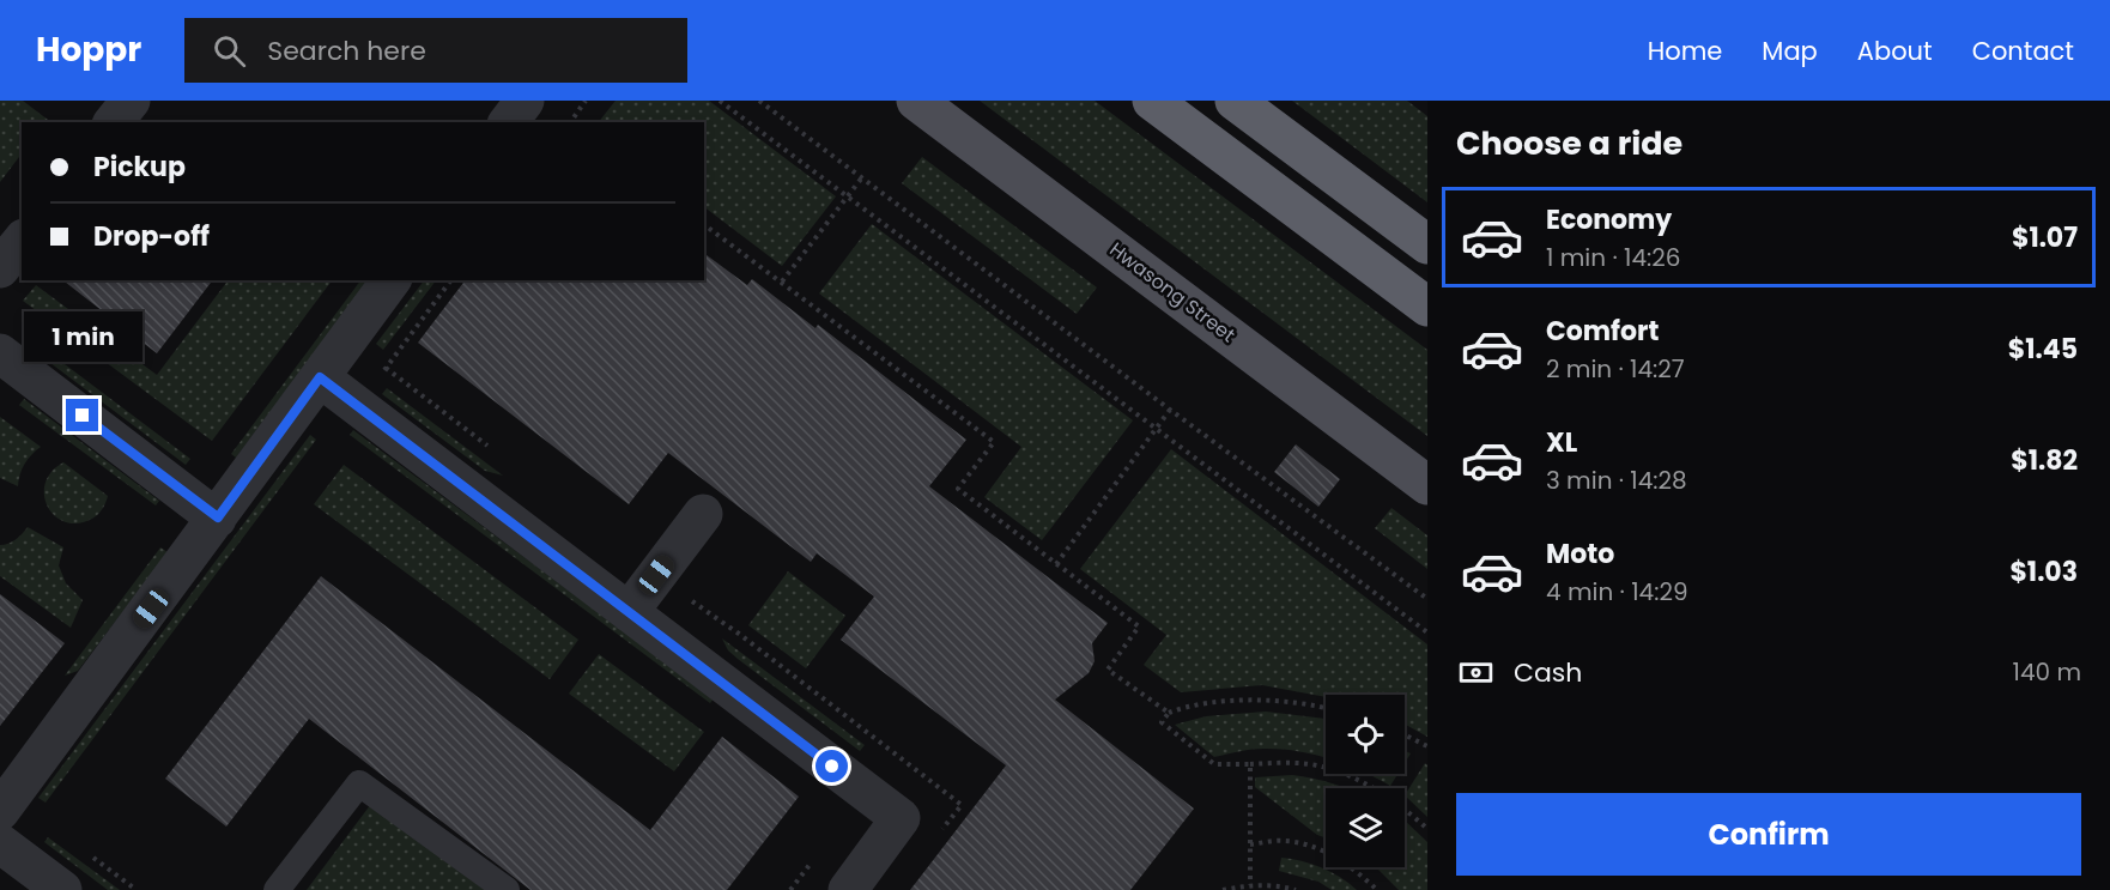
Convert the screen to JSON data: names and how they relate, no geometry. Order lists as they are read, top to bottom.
{
  "streets": {
    "main road": ["Hwasong Street"]
  },
  "page": {
    "header": "Hoppr",
    "search": "Search here",
    "nav": [
      "Home",
      "Map",
      "About",
      "Contact"
    ],
    "heading": "Choose a ride",
    "banner": ["Pickup", "Drop-off"],
    "list": [
      {
        "name": "Economy",
        "note": "1 min · 14:26",
        "value": "$1.07"
      },
      {
        "name": "Comfort",
        "note": "2 min · 14:27",
        "value": "$1.45"
      },
      {
        "name": "XL",
        "note": "3 min · 14:28",
        "value": "$1.82"
      },
      {
        "name": "Moto",
        "note": "4 min · 14:29",
        "value": "$1.03"
      }
    ],
    "bubble": "1 min",
    "pay": ["Cash", "140 m"],
    "buttons": "Confirm"
  }
}
